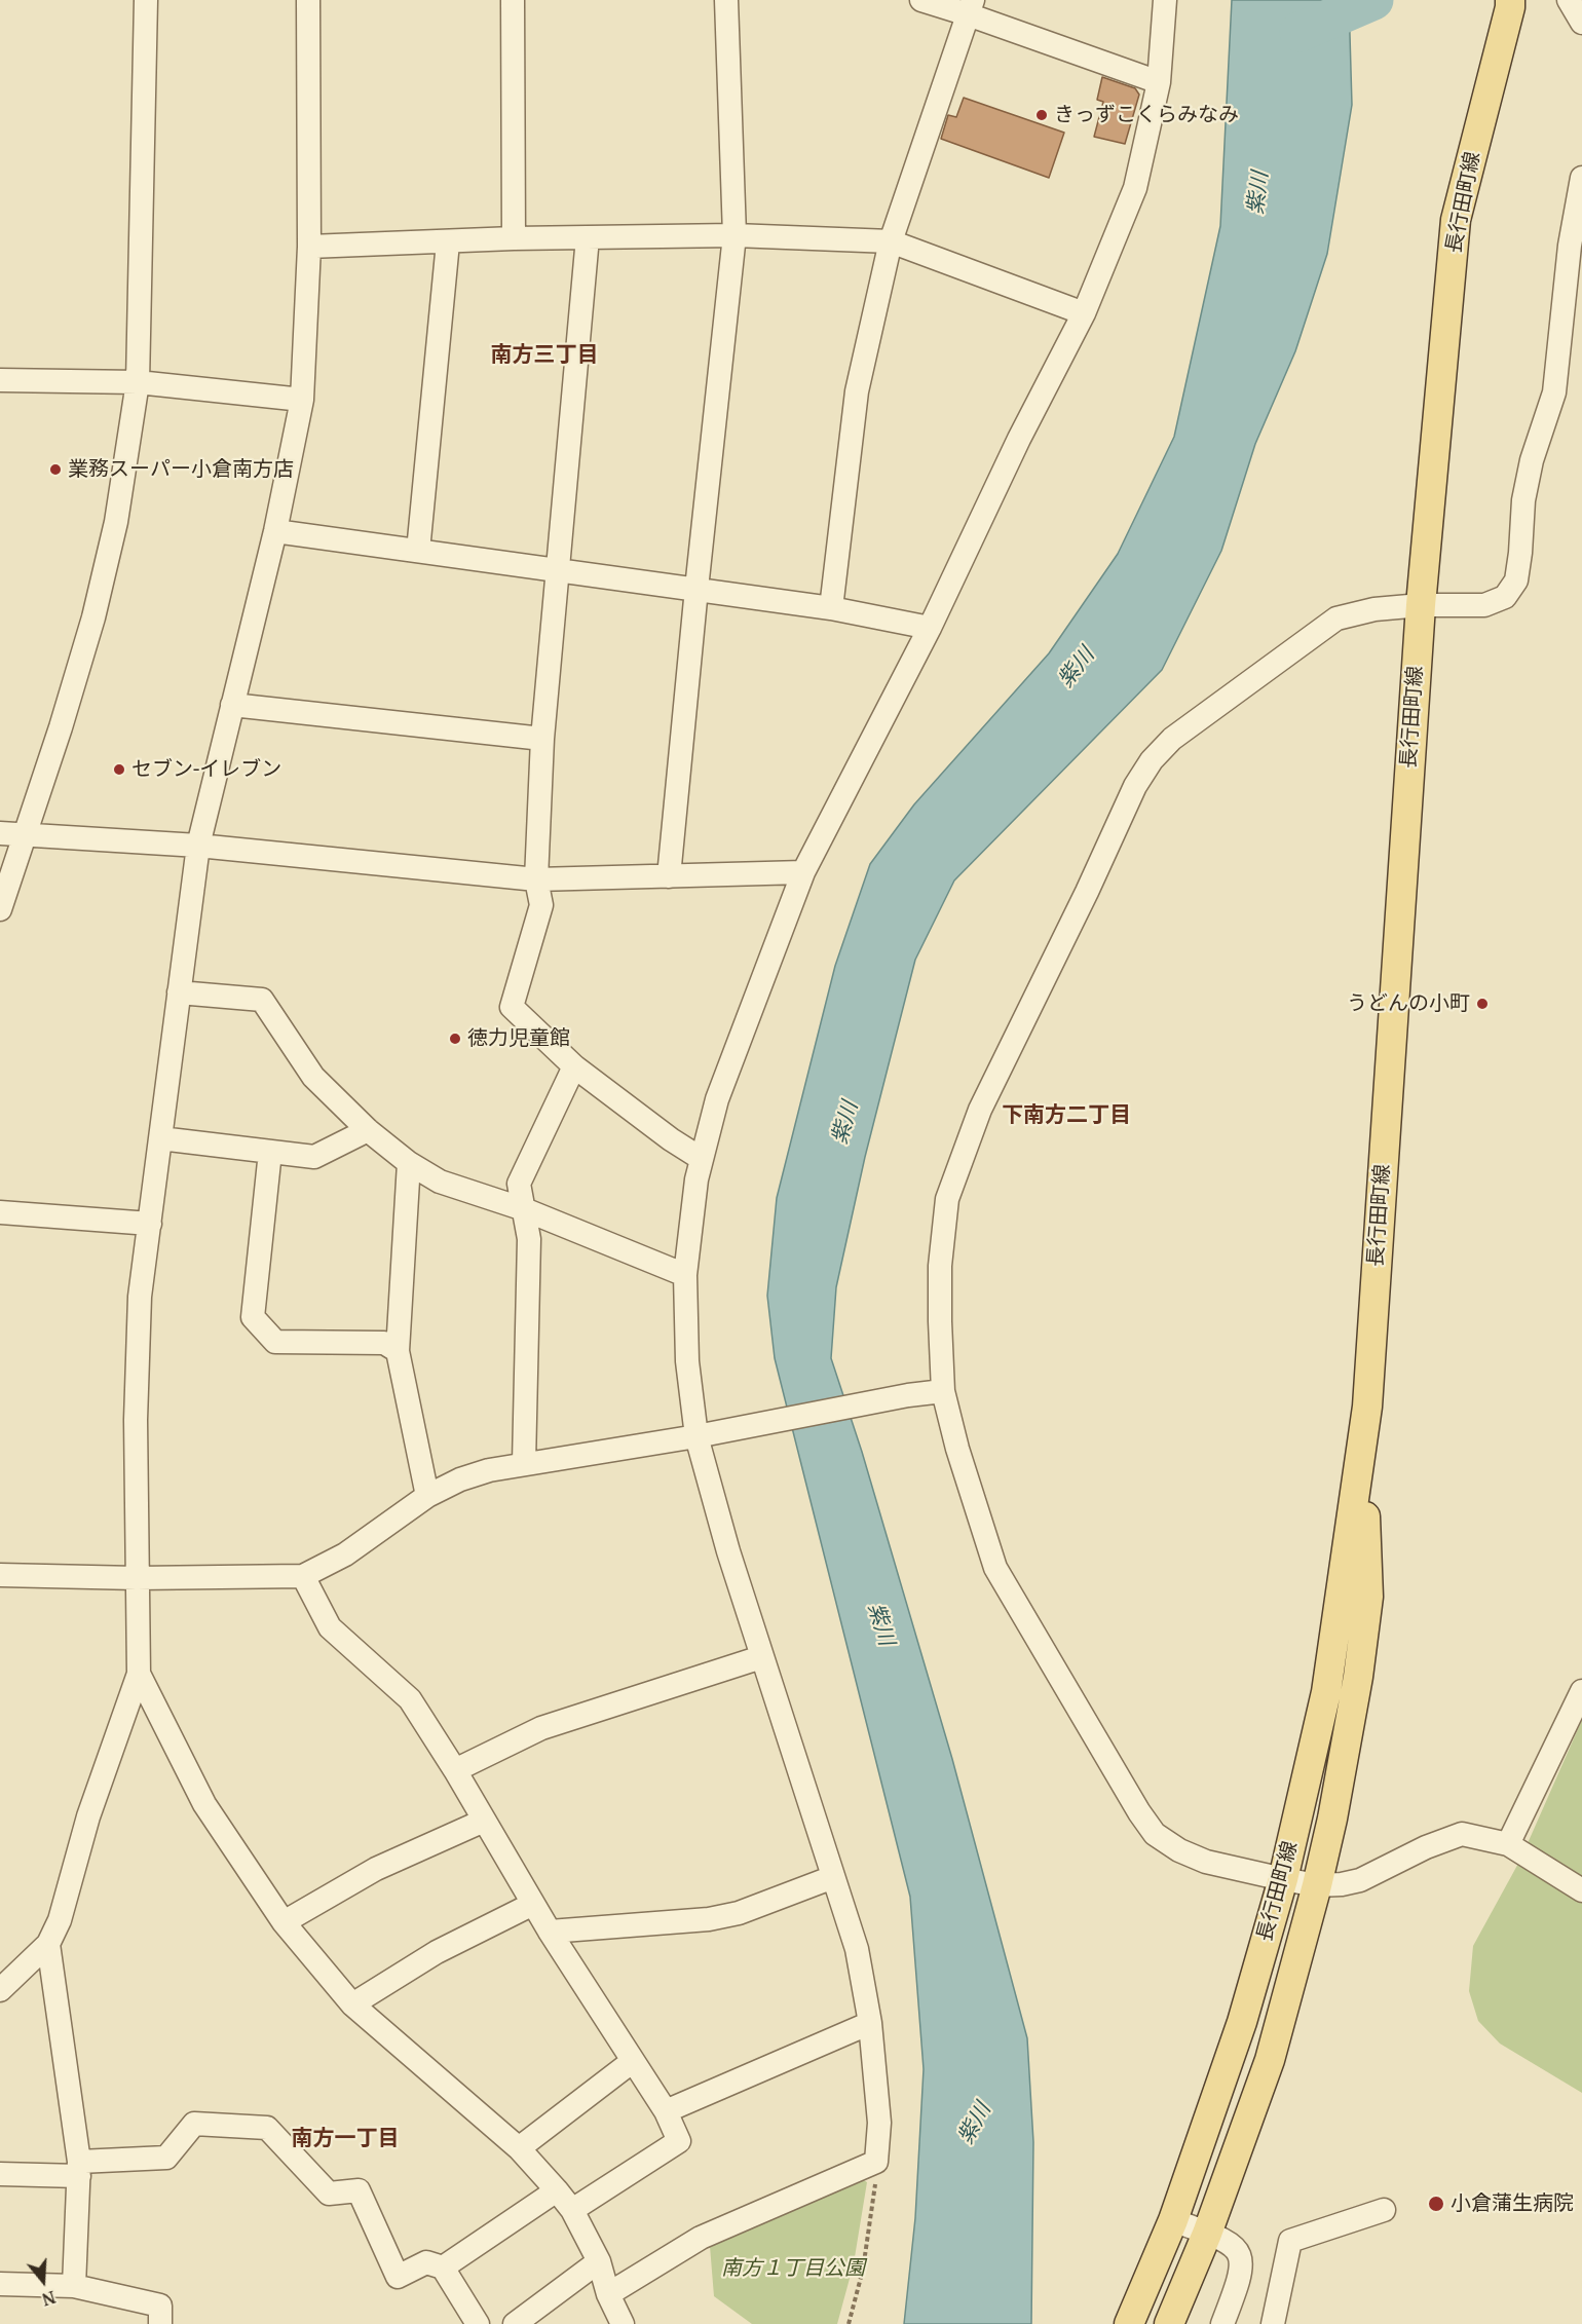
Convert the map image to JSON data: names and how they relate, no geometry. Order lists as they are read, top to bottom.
{
  "streets": {
    "main road": ["長行田町線"]
  },
  "districts": ["南方三丁目", "下南方二丁目", "南方一丁目"],
  "water": ["紫川"],
  "parks": ["南方１丁目公園"],
  "places": [
    "きっずこくらみなみ",
    "業務スーパー小倉南方店",
    "セブン-イレブン",
    "うどんの小町",
    "徳力児童館",
    "小倉蒲生病院"
  ],
  "north": "bottom"
}
